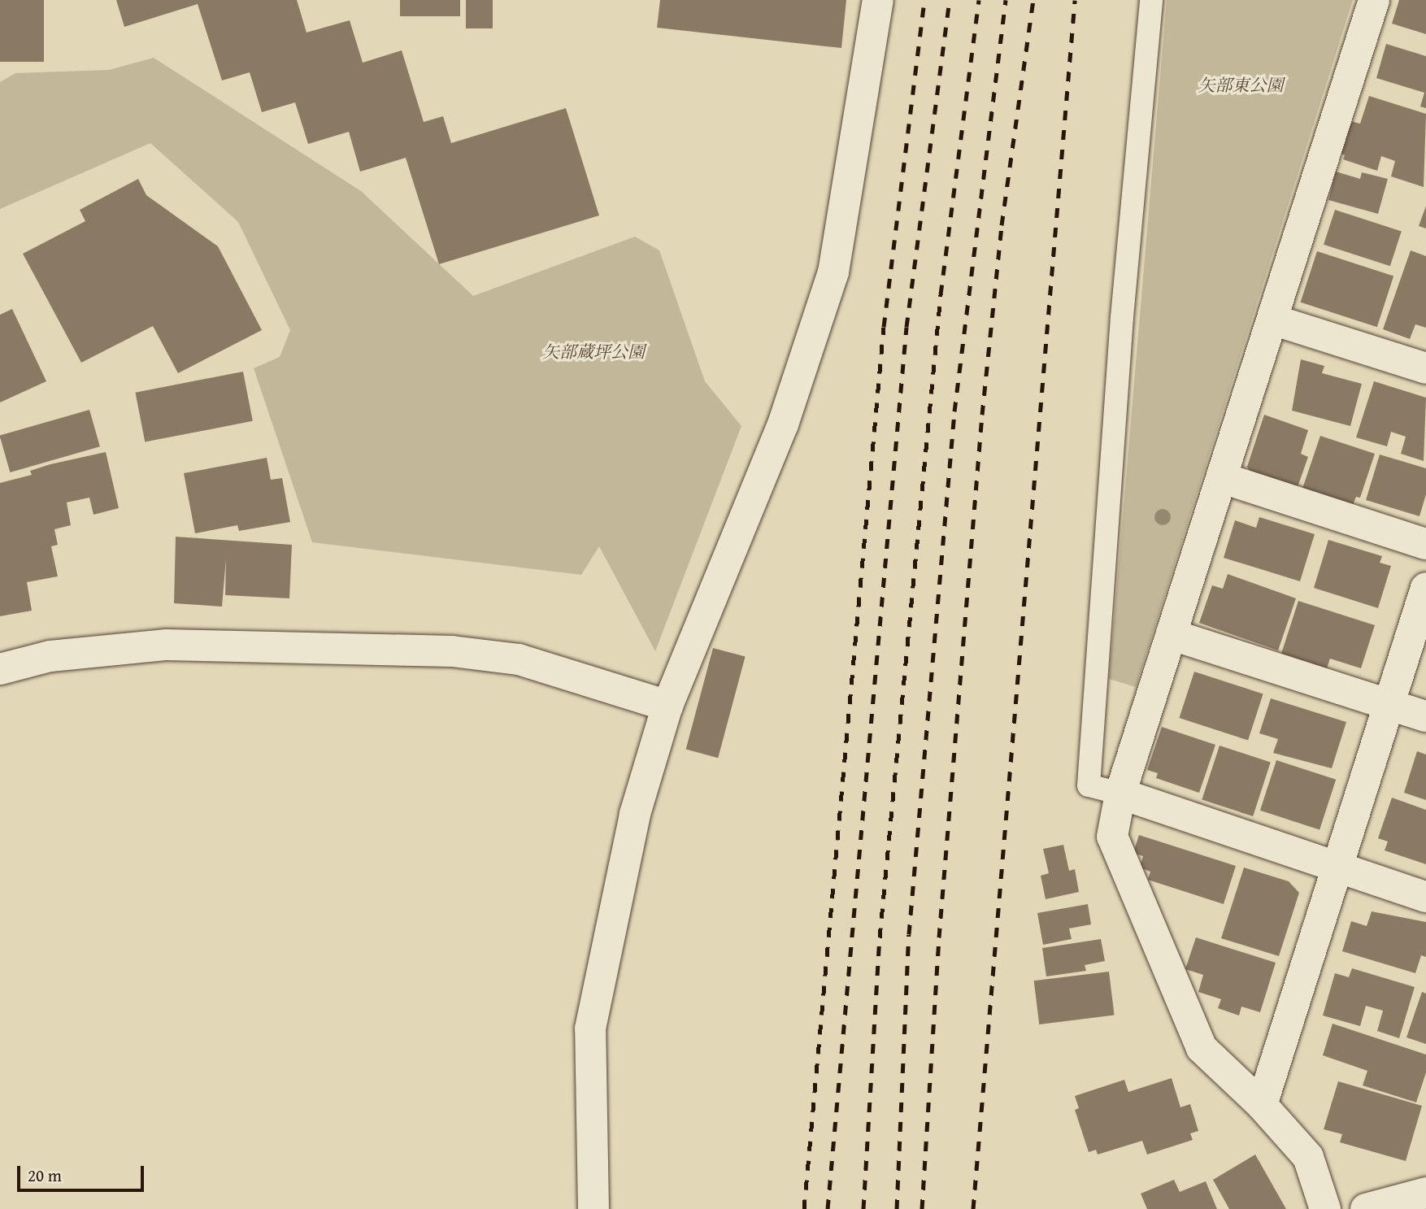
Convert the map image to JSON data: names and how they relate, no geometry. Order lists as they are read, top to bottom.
{
  "parks": ["矢部東公園", "矢部蔵坪公園"],
  "scale_bar": "20 m"
}
